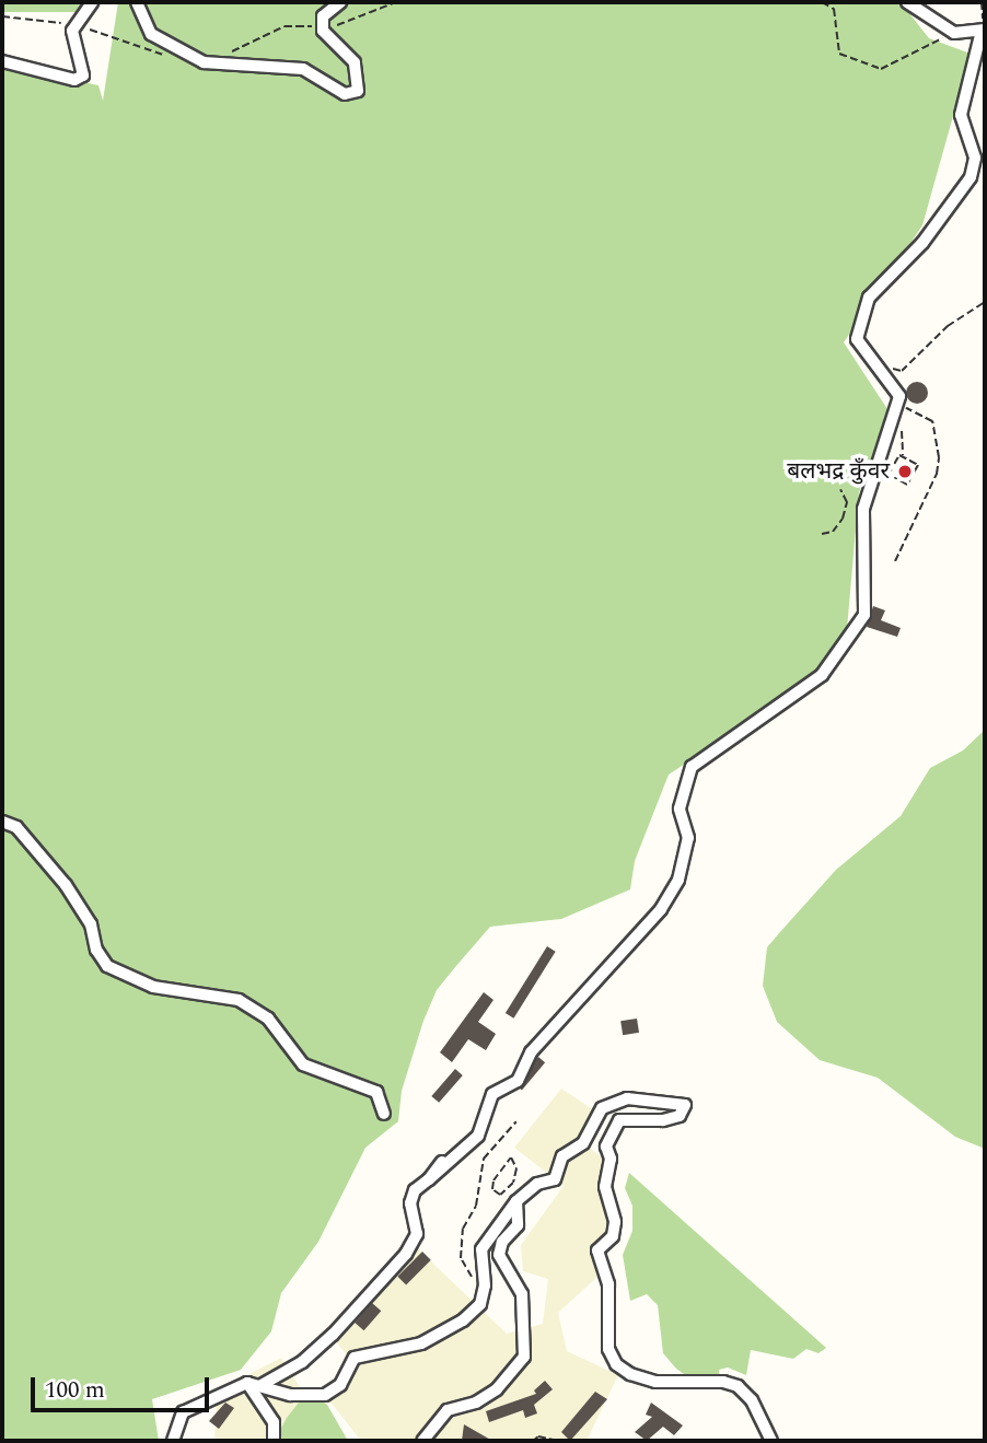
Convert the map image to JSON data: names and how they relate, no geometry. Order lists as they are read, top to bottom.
{
  "places": ["बलभद्र कुँवर"],
  "scale_bar": "100 m"
}
